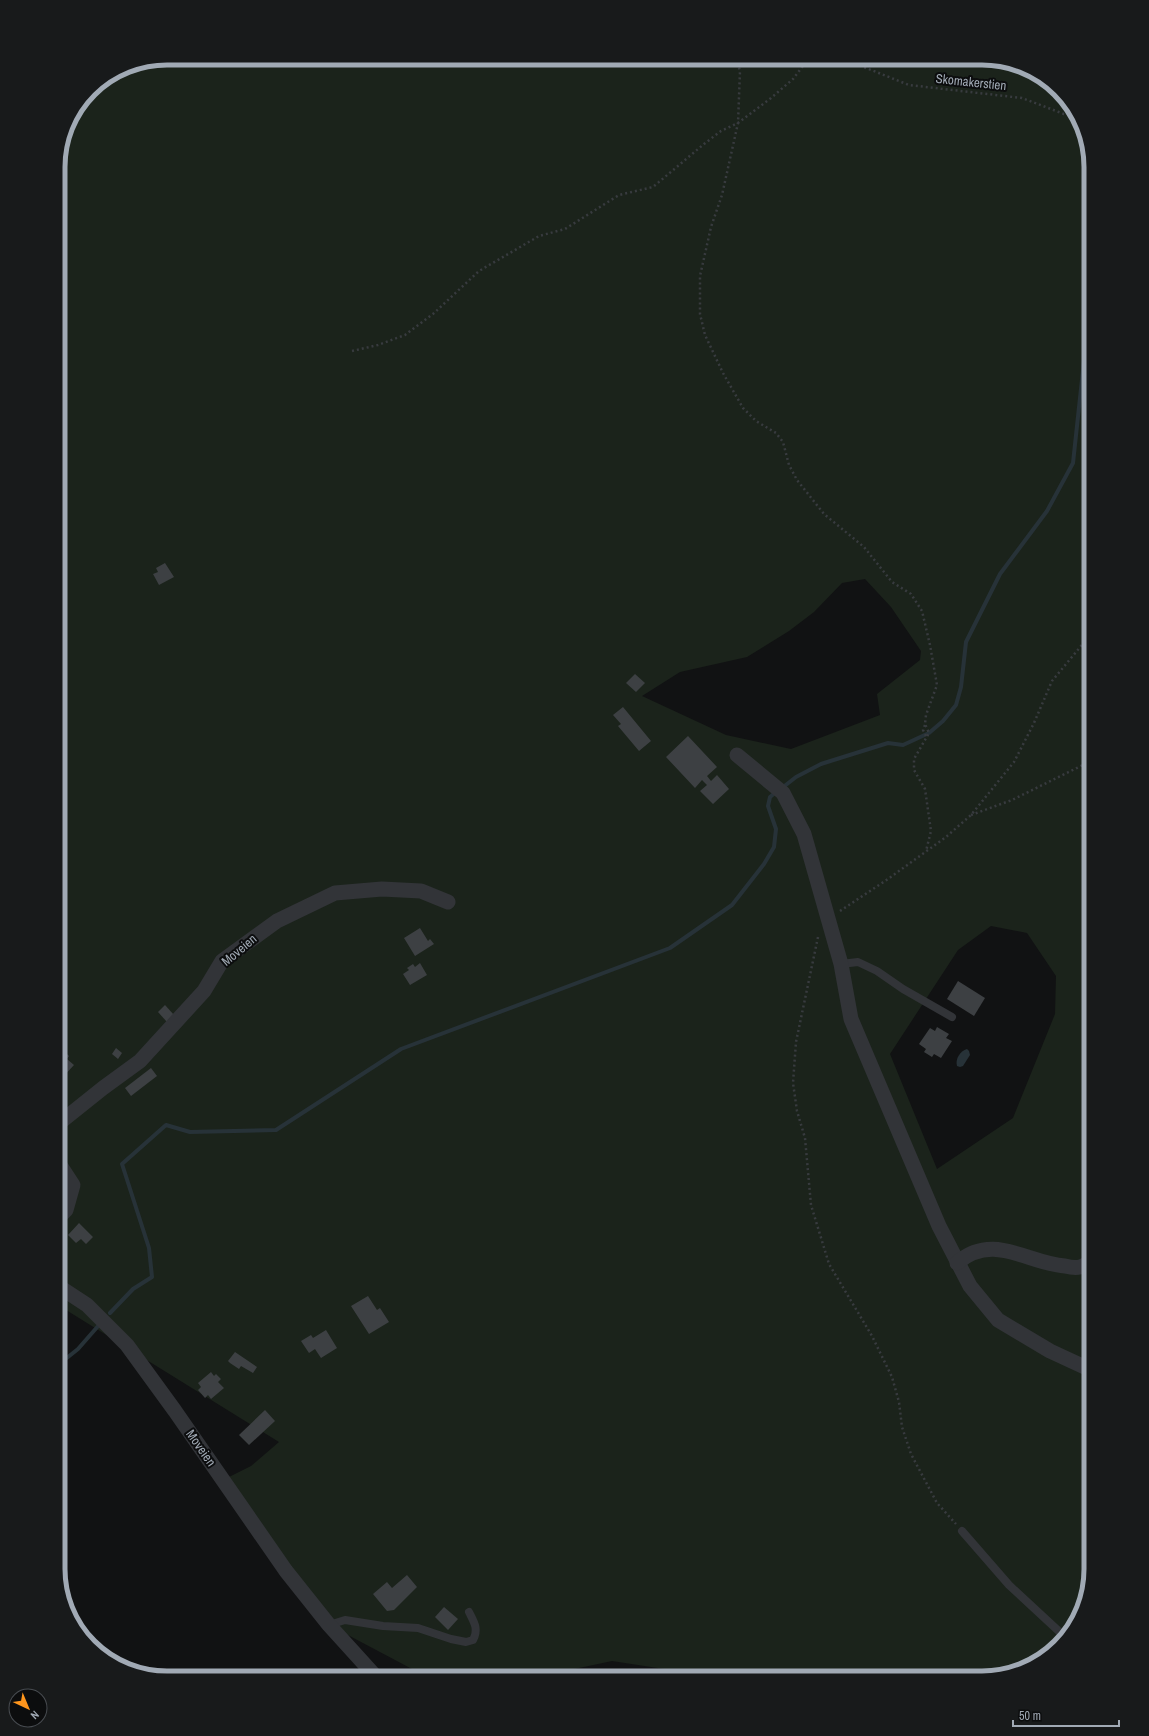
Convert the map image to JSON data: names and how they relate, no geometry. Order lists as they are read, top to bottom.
{
  "streets": {
    "street": ["Moveien"],
    "path": ["Skomakerstien"]
  },
  "scale_bar": "50 m",
  "north": "bottom right"
}
